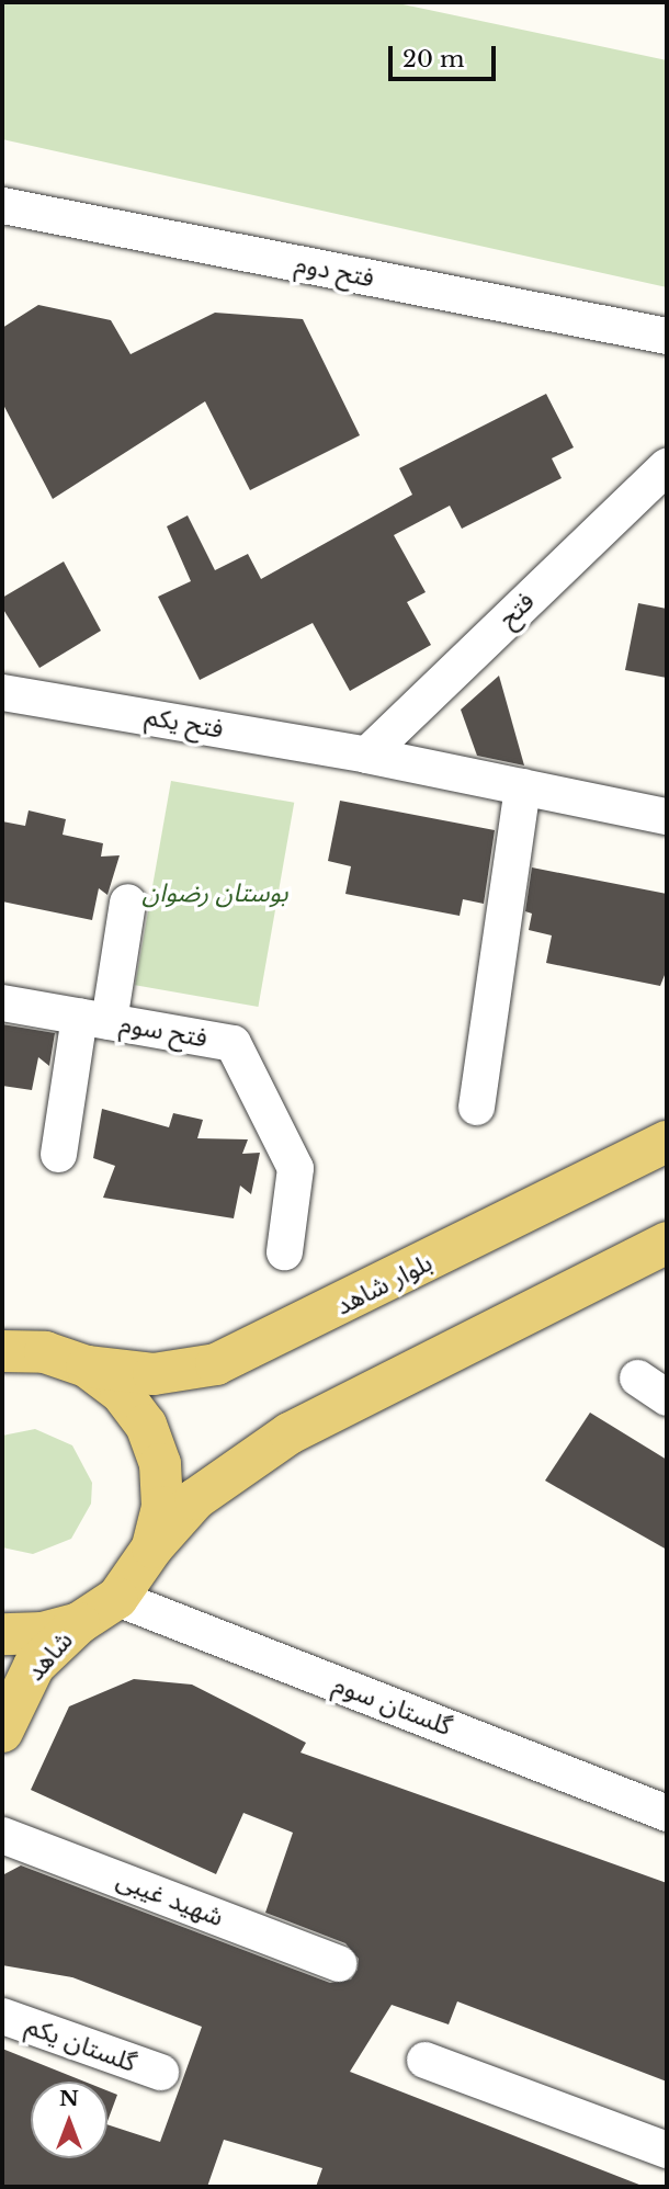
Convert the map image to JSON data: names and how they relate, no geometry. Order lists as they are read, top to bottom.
{
  "streets": {
    "main road": ["بلوار شاهد", "شاهد"],
    "street": [
      "فتح دوم",
      "فتح",
      "فتح یکم",
      "فتح سوم",
      "گلستان سوم",
      "شهید غیبی",
      "گلستان یکم"
    ]
  },
  "crossings": [
    ["فتح", "فتح یکم"]
  ],
  "parks": ["بوستان رضوان"],
  "scale_bar": "20 m",
  "north": "top"
}
